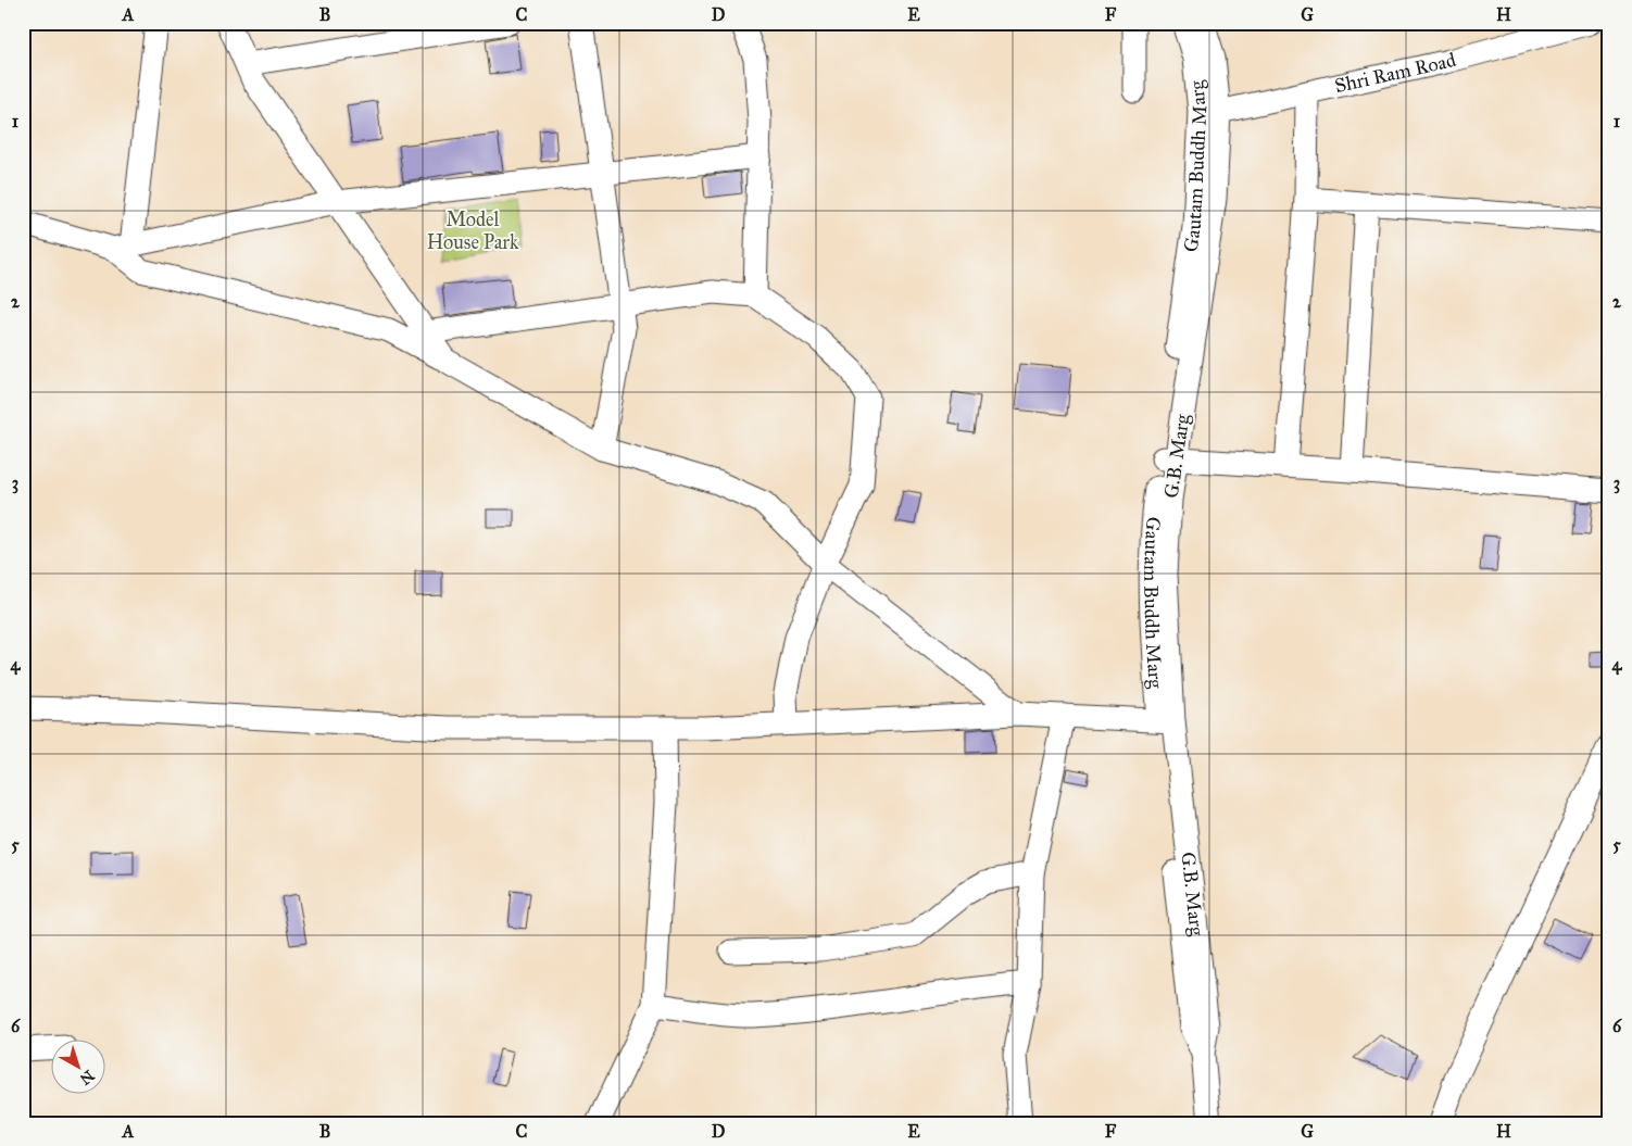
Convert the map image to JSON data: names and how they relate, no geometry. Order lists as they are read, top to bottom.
{
  "streets": {
    "street": ["Shri Ram Road", "Gautam Buddh Marg", "G.B. Marg"]
  },
  "crossings": [
    ["Shri Ram Road", "Gautam Buddh Marg"],
    ["Shri Ram Road", "G.B. Marg"],
    ["Gautam Buddh Marg", "G.B. Marg"]
  ],
  "parks": ["Model House Park"],
  "north": "bottom right",
  "grid": {
    "columns": [
      "A",
      "B",
      "C",
      "D",
      "E",
      "F",
      "G",
      "H"
    ],
    "rows": [
      "1",
      "2",
      "3",
      "4",
      "5",
      "6"
    ]
  }
}
